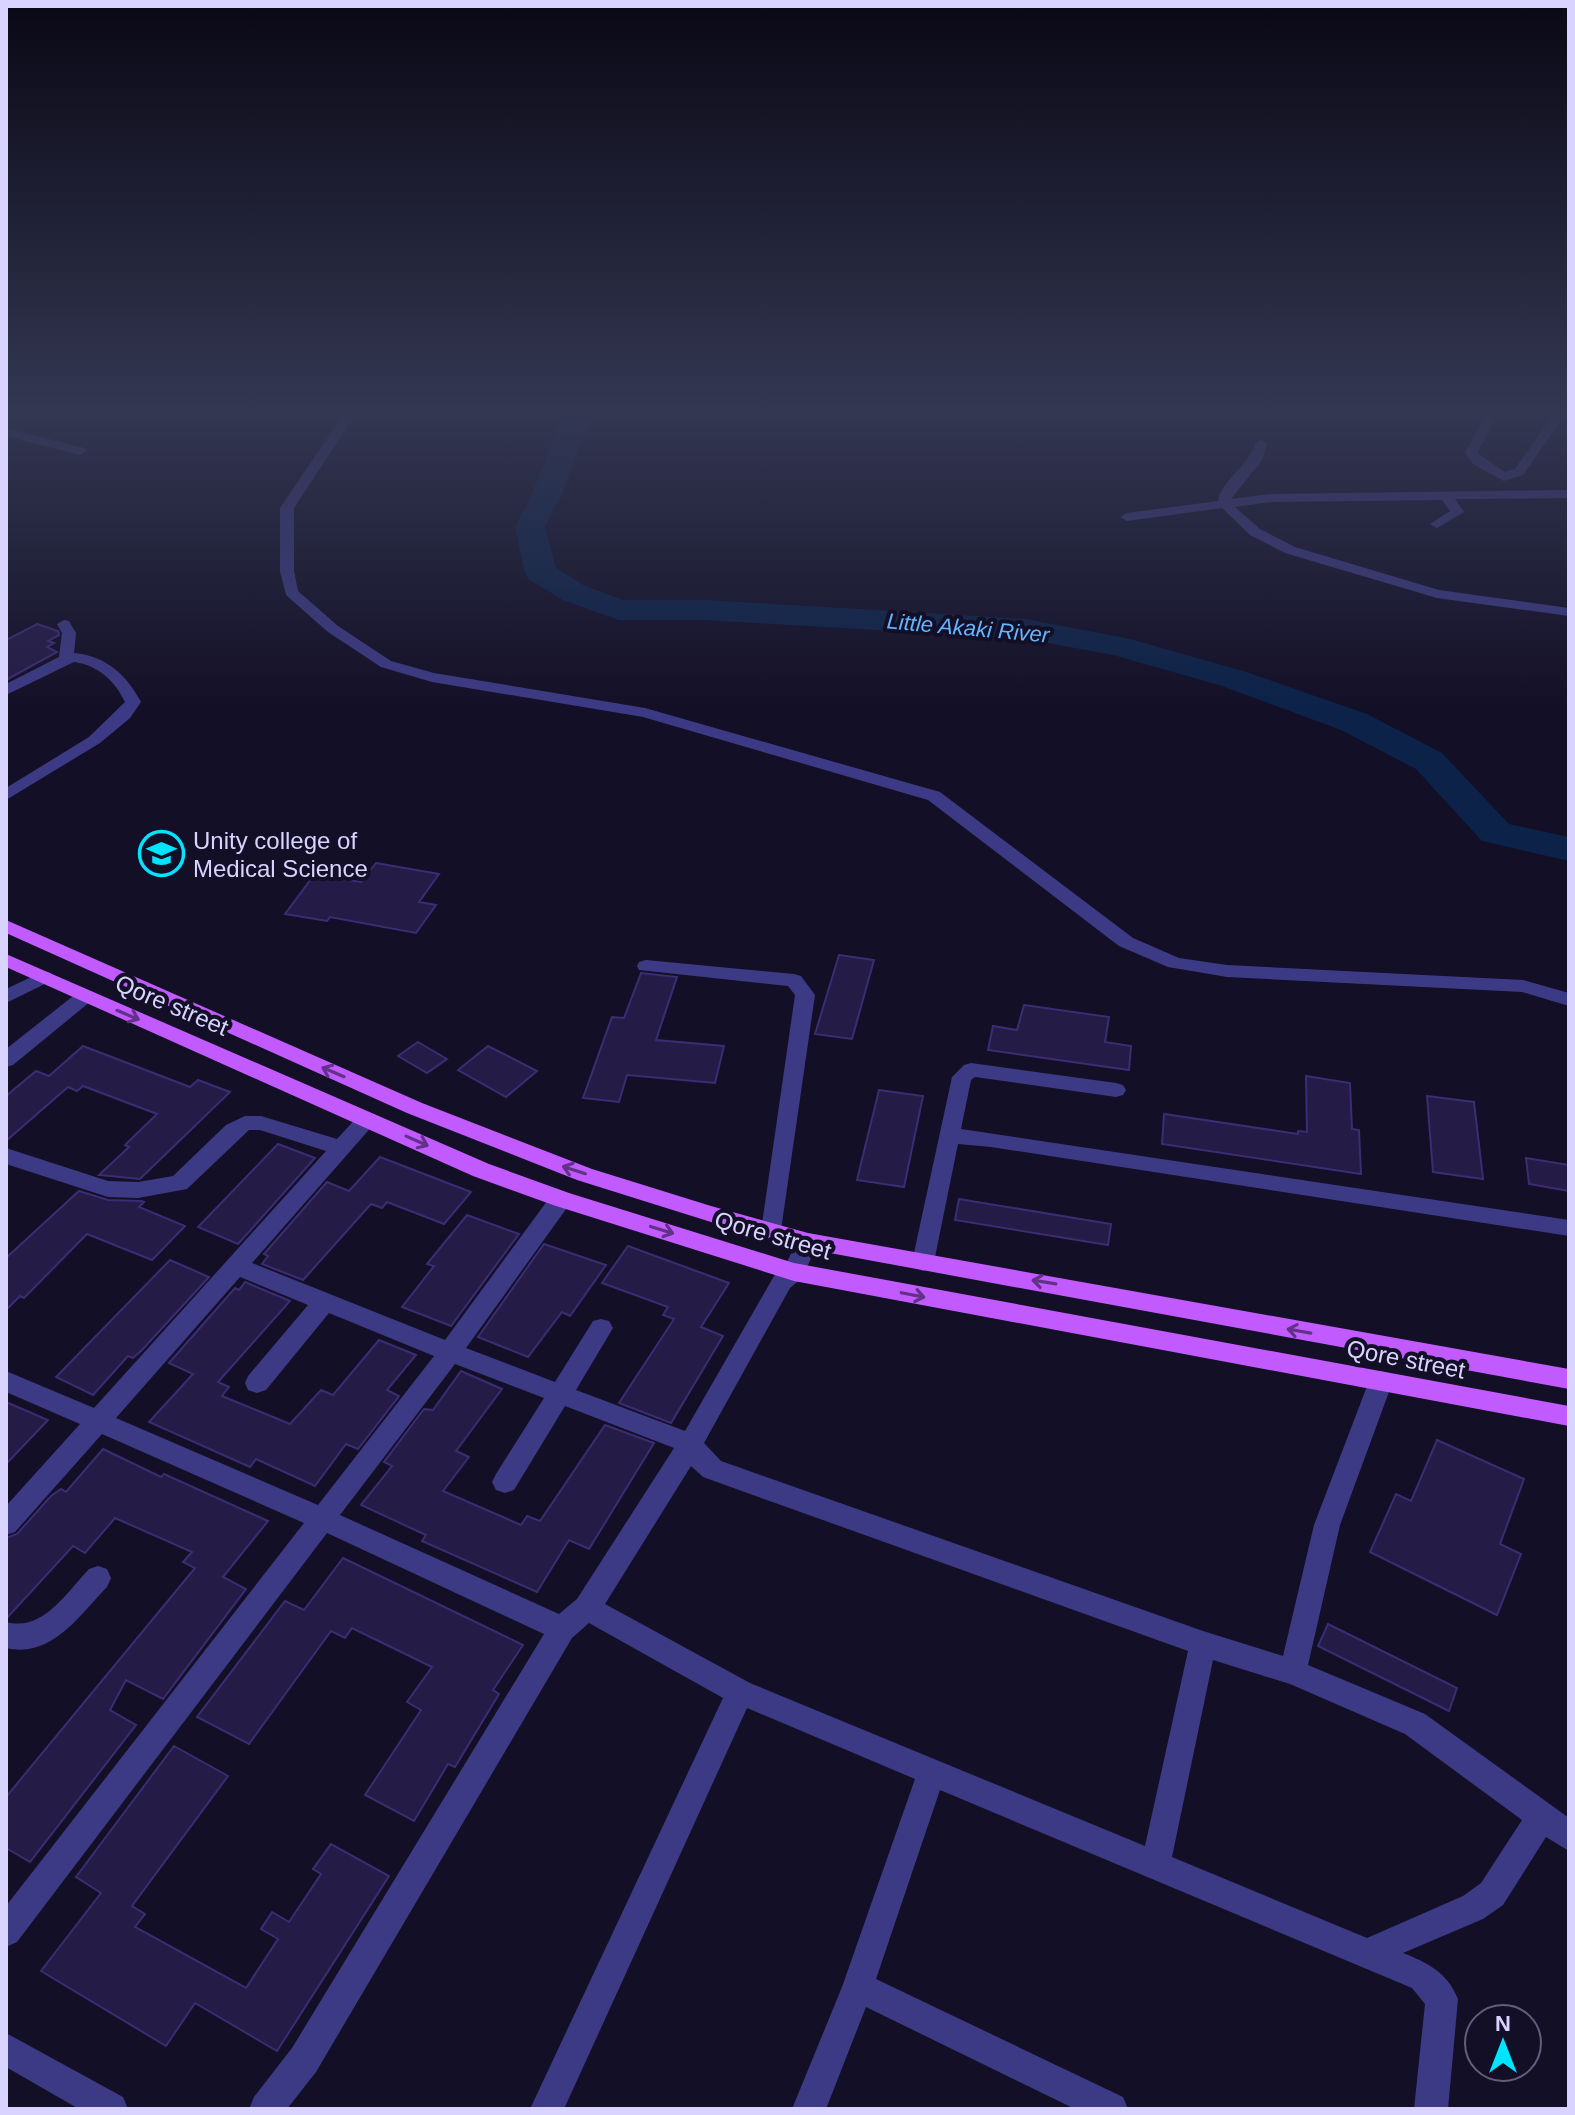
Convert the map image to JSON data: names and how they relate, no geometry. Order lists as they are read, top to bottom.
{
  "streets": {
    "main road": ["Qore street"]
  },
  "water": ["Little Akaki River"],
  "places": {
    "school or university": ["Unity college of Medical Science"]
  },
  "north": "top"
}
